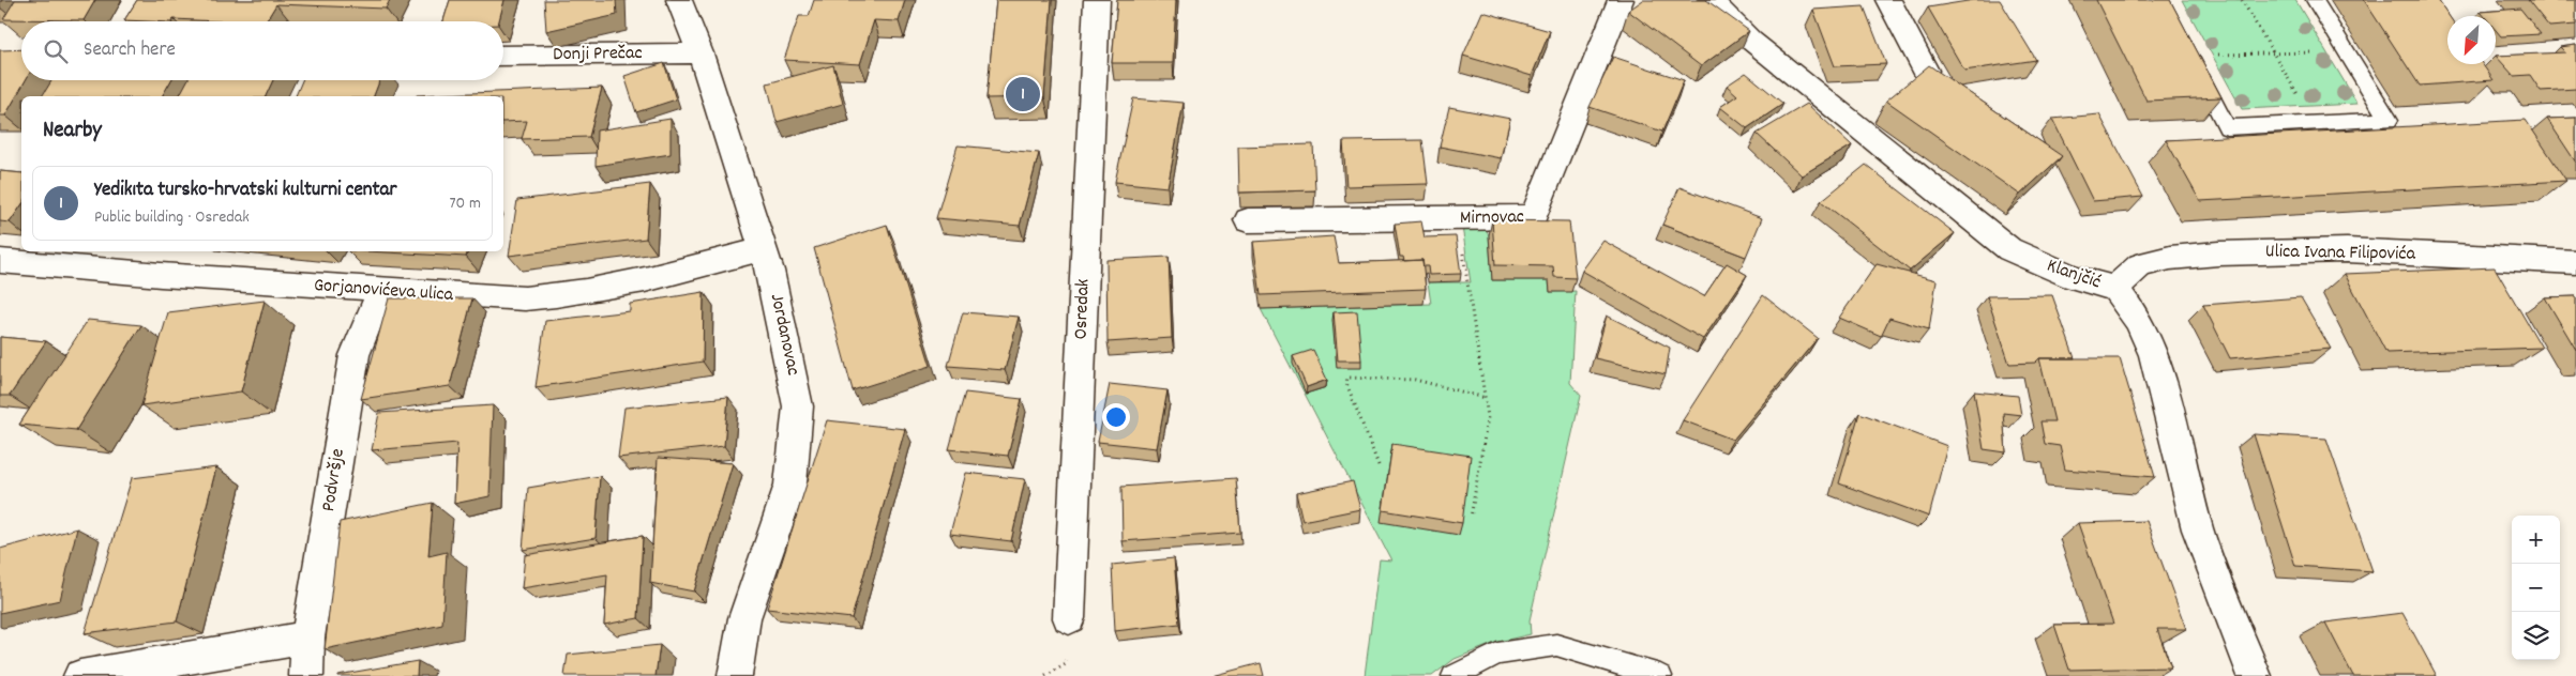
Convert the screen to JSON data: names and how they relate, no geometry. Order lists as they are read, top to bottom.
{
  "streets": {
    "street": [
      "Donji Prečac",
      "Mirnovac",
      "Ulica Ivana Filipovića",
      "Klanjčić",
      "Gorjanovićeva ulica",
      "Osredak",
      "Jordanovac",
      "Podvršje"
    ]
  },
  "crossings": [
    ["Donji Prečac", "Jordanovac"],
    ["Ulica Ivana Filipovića", "Klanjčić"],
    ["Gorjanovićeva ulica", "Jordanovac"],
    ["Gorjanovićeva ulica", "Podvršje"]
  ],
  "north": "bottom left",
  "page": {
    "search": "Search here",
    "pins": "1",
    "heading": "Nearby",
    "list": [
      {
        "mark": "1",
        "name": "Yedikıta tursko-hrvatski kulturni centar",
        "note": "Public building · Osredak",
        "value": "70 m"
      }
    ],
    "map_buttons": ["+", "−"]
  }
}
